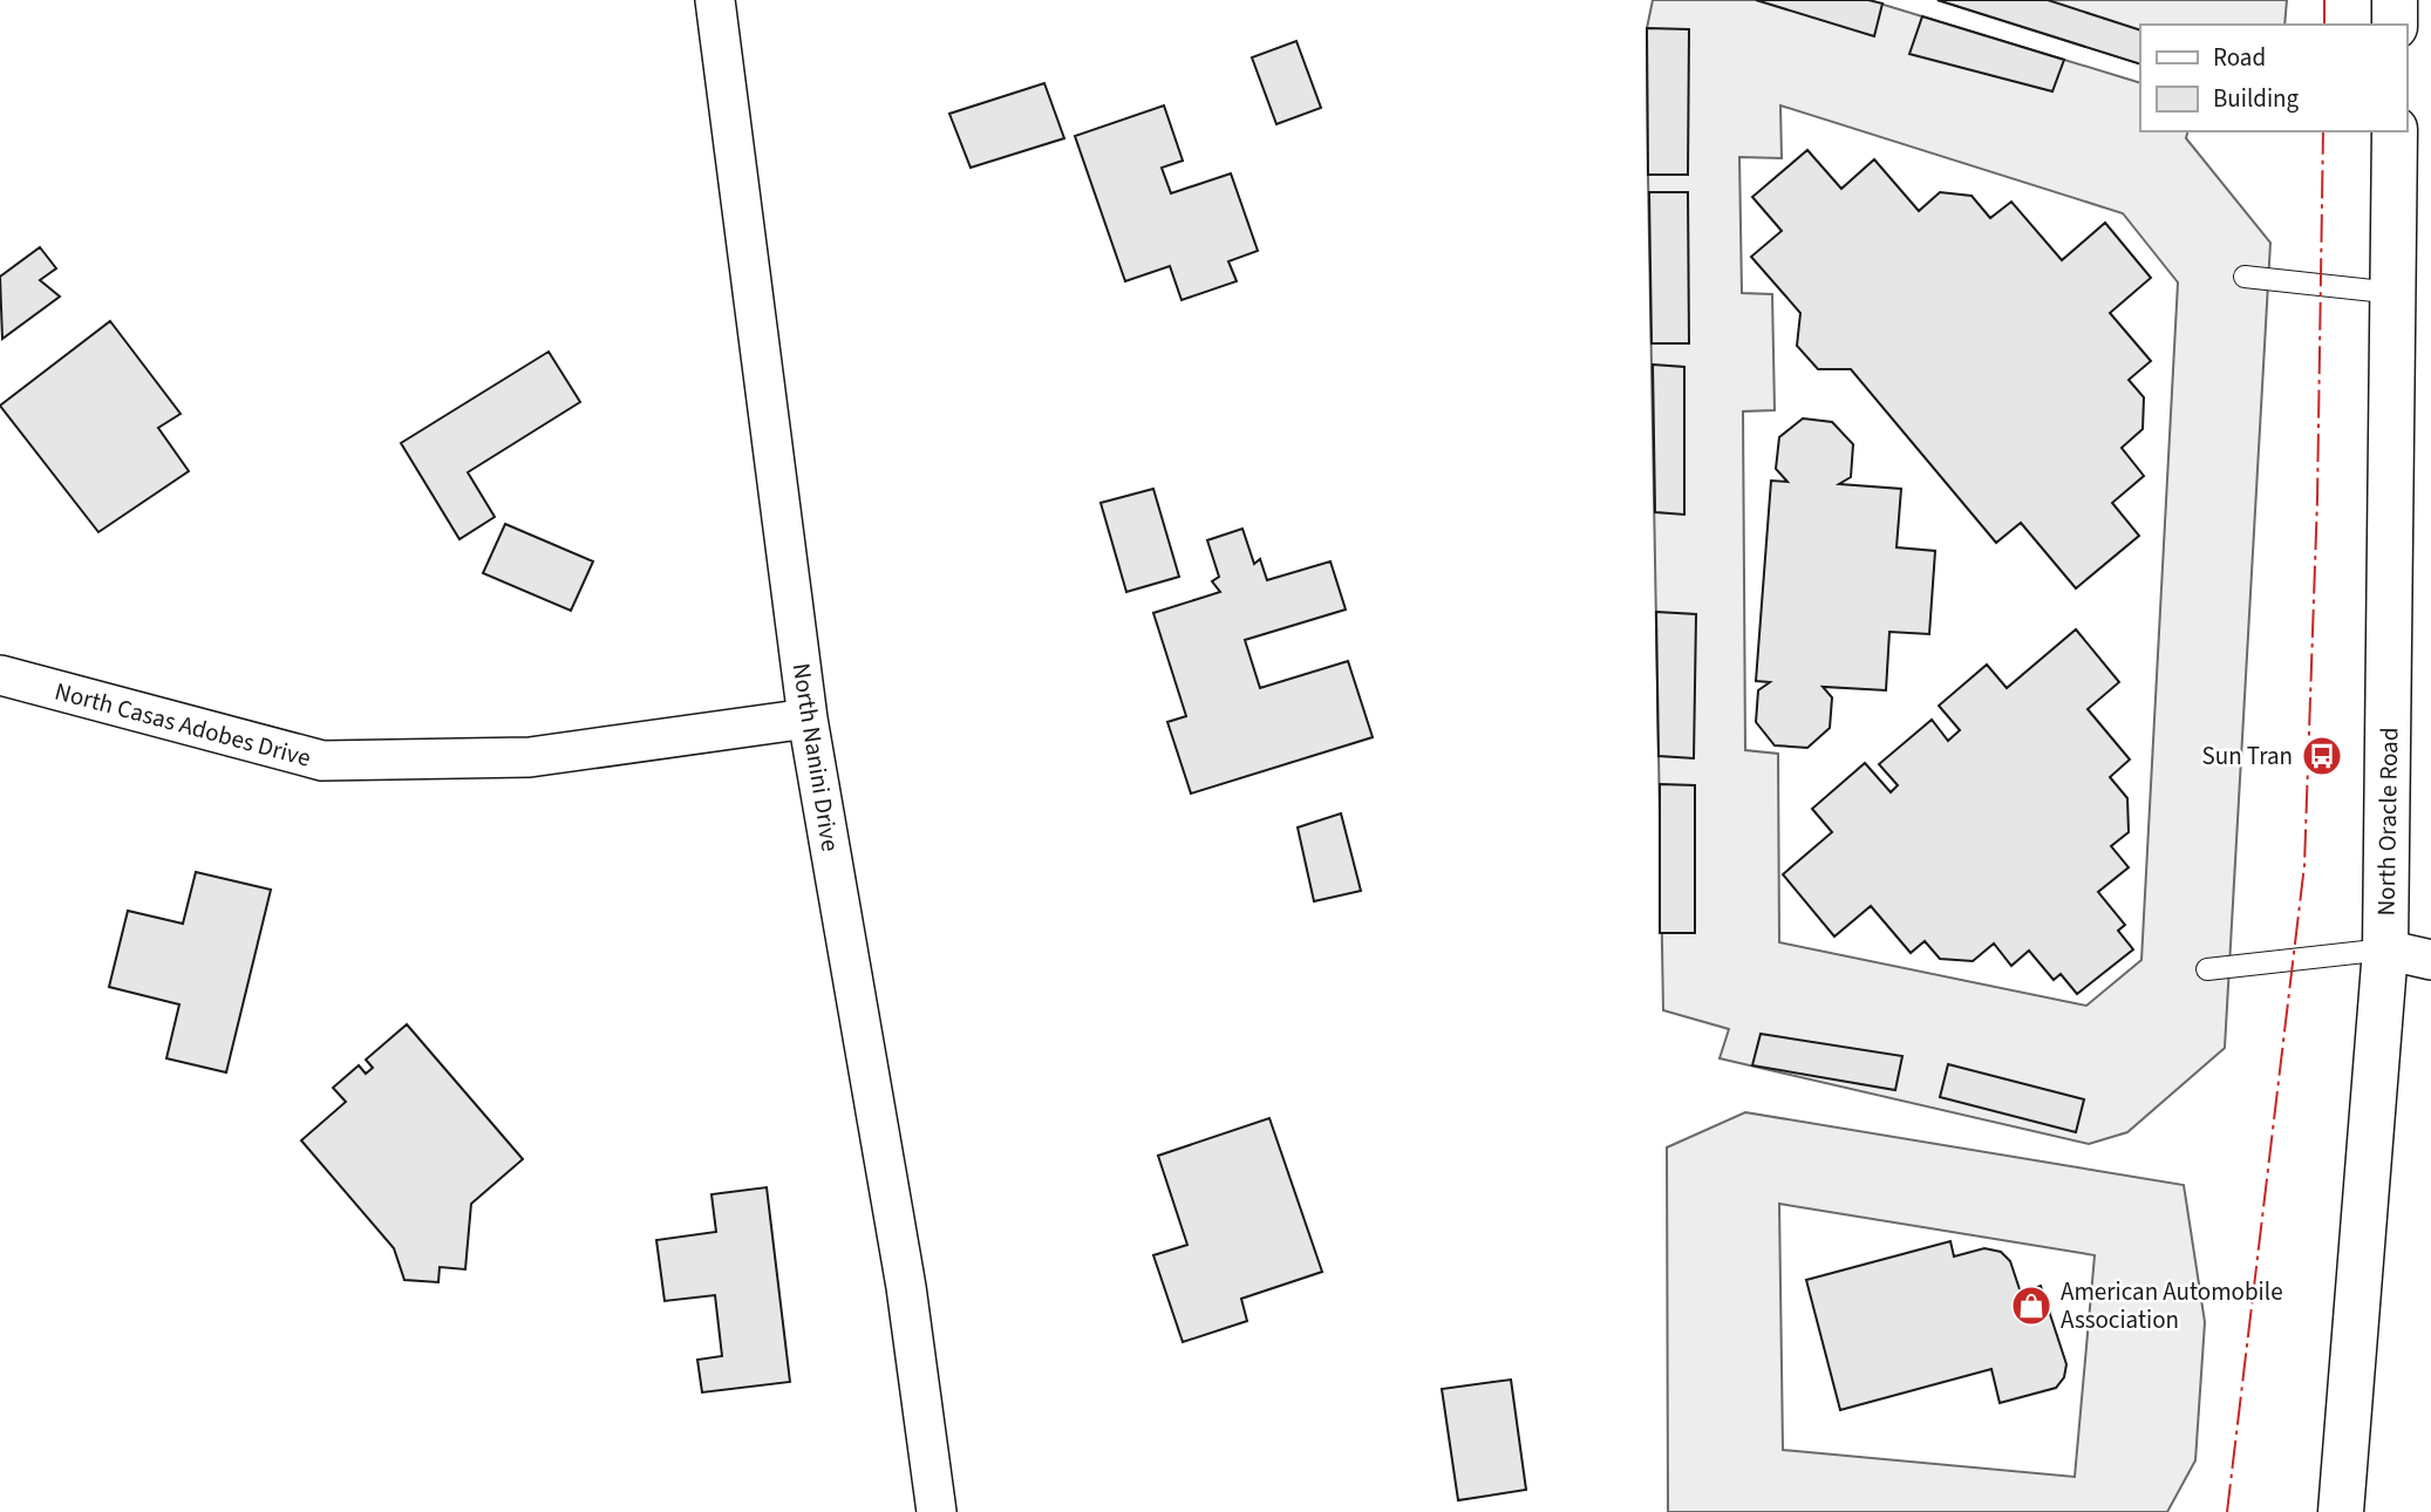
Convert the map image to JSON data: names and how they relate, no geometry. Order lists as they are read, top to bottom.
{
  "streets": {
    "highway": ["North Oracle Road"],
    "street": ["North Casas Adobes Drive", "North Nanini Drive"]
  },
  "crossings": [
    ["North Casas Adobes Drive", "North Nanini Drive"]
  ],
  "places": {
    "bus stop": ["Sun Tran"],
    "shop": ["American Automobile Association"]
  },
  "legend": ["Road", "Building"]
}
